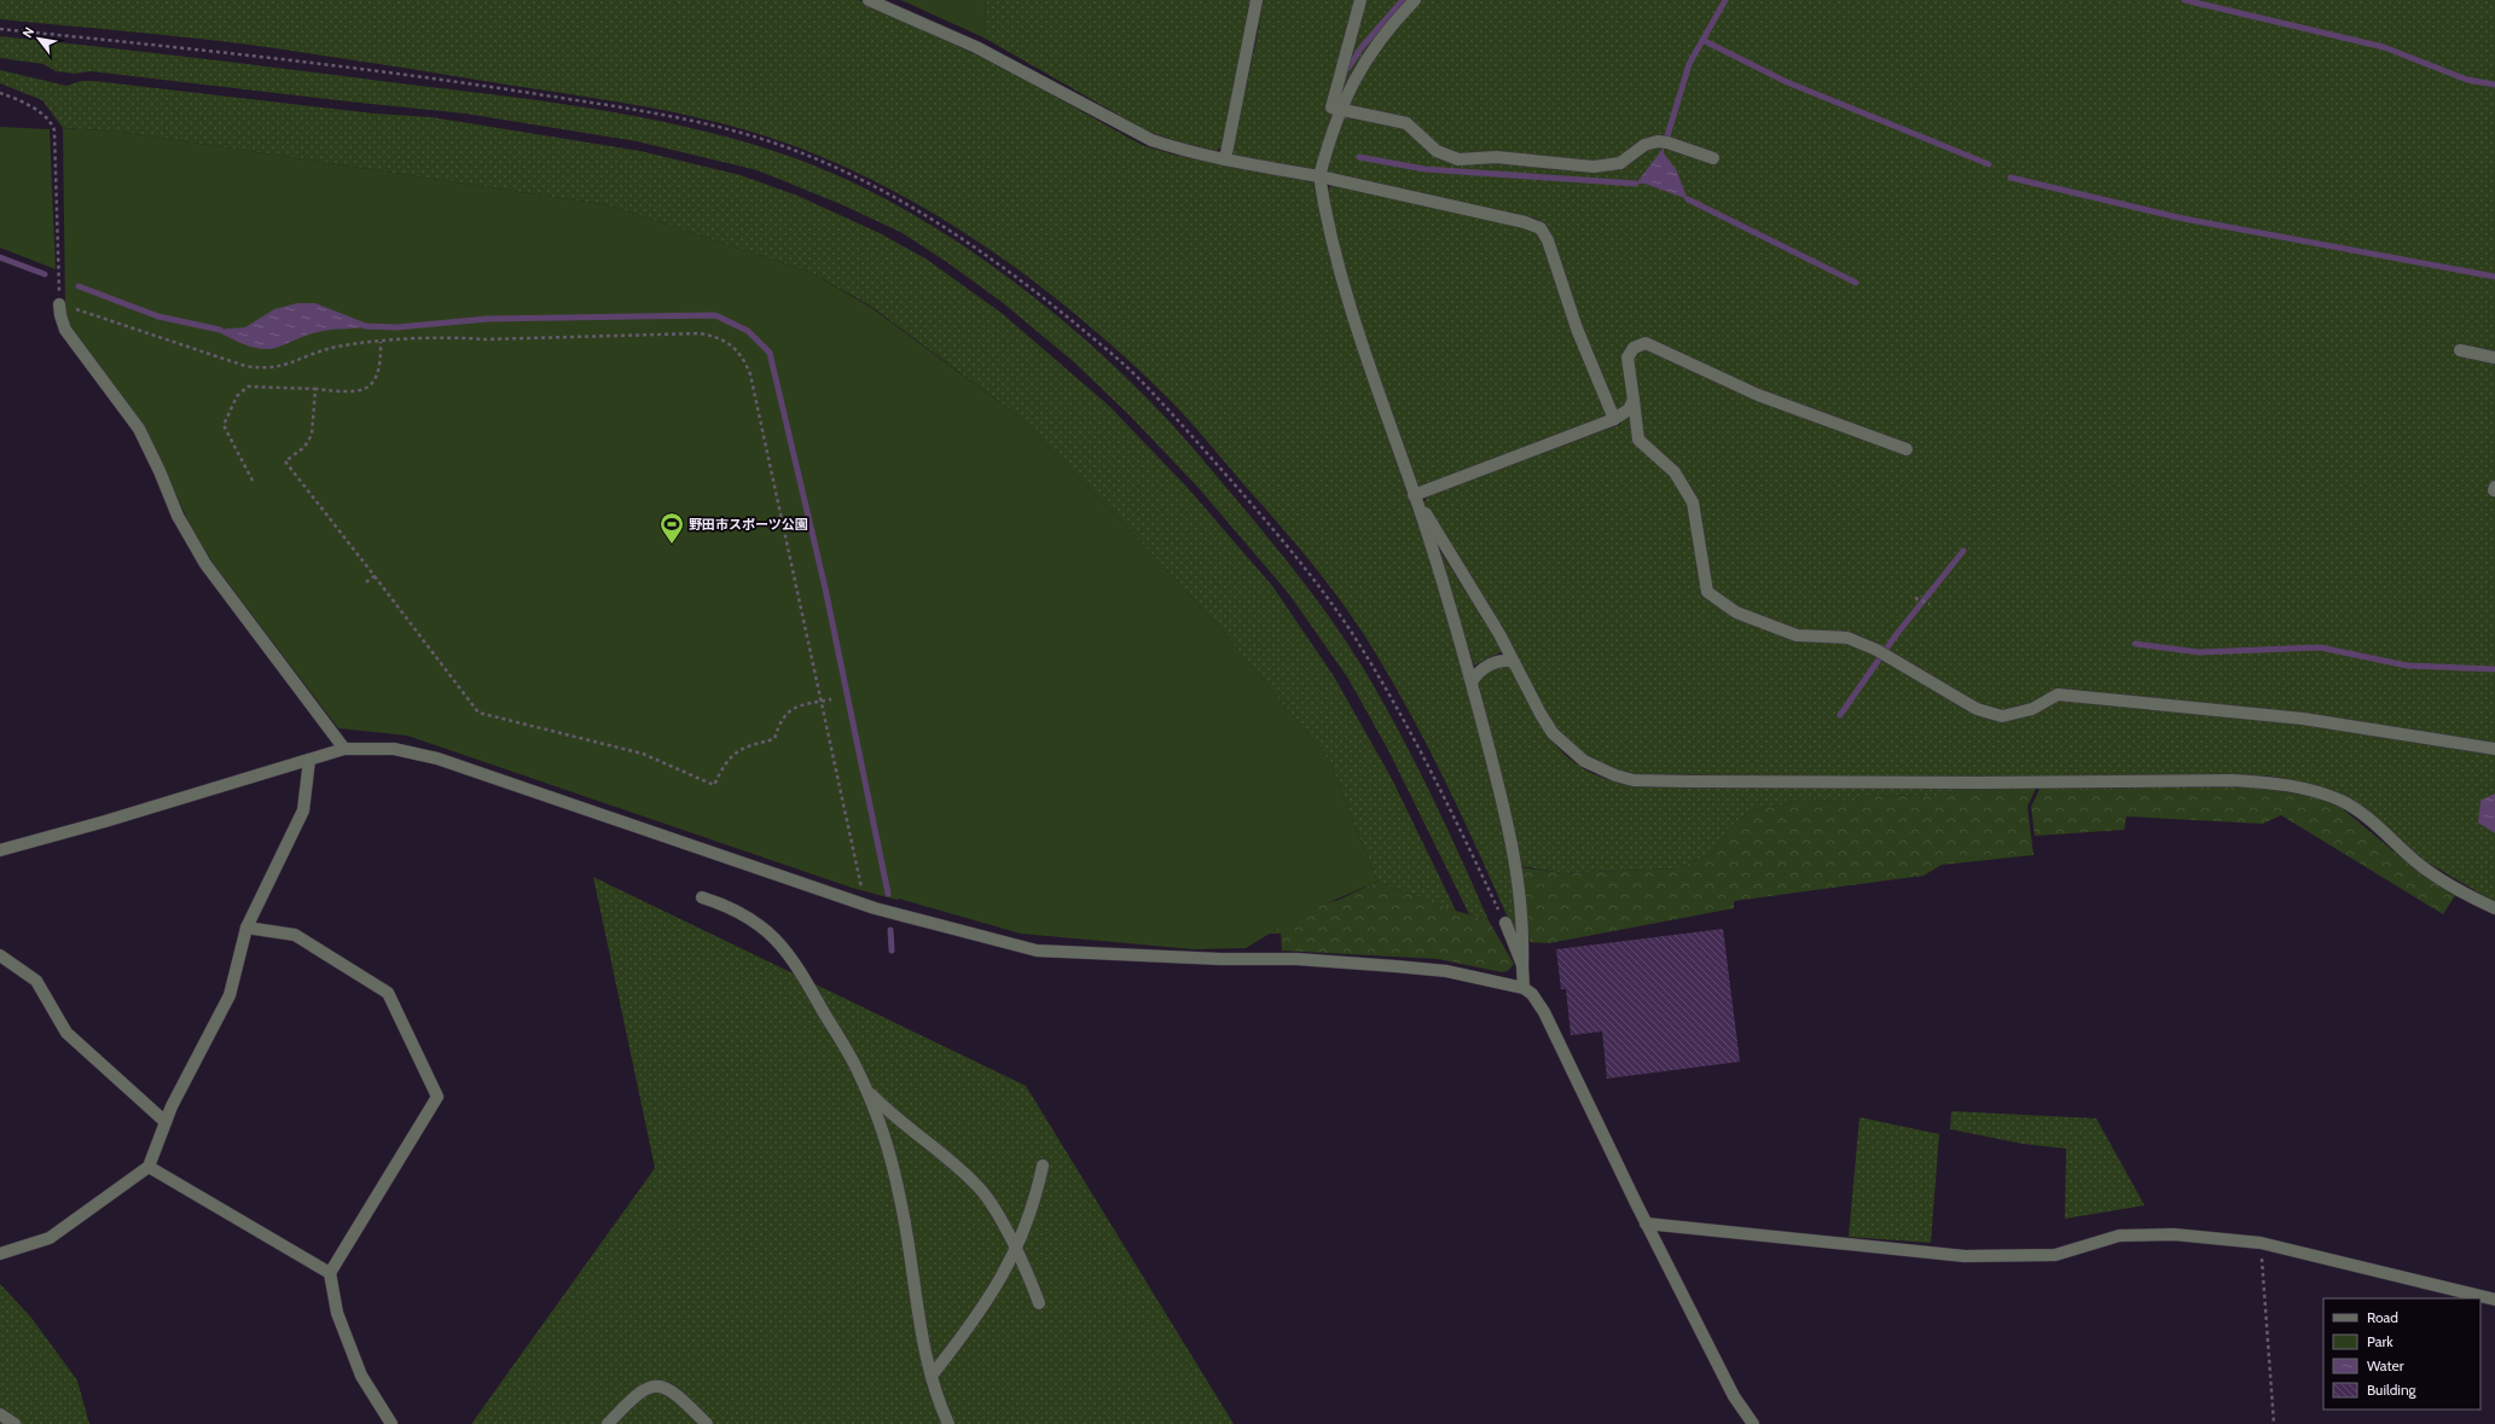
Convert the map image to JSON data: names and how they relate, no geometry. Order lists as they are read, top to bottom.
{
  "places": {
    "sports": ["野田市スポーツ公園"]
  },
  "legend": [
    "Road",
    "Park",
    "Water",
    "Building"
  ],
  "north": "top left"
}
